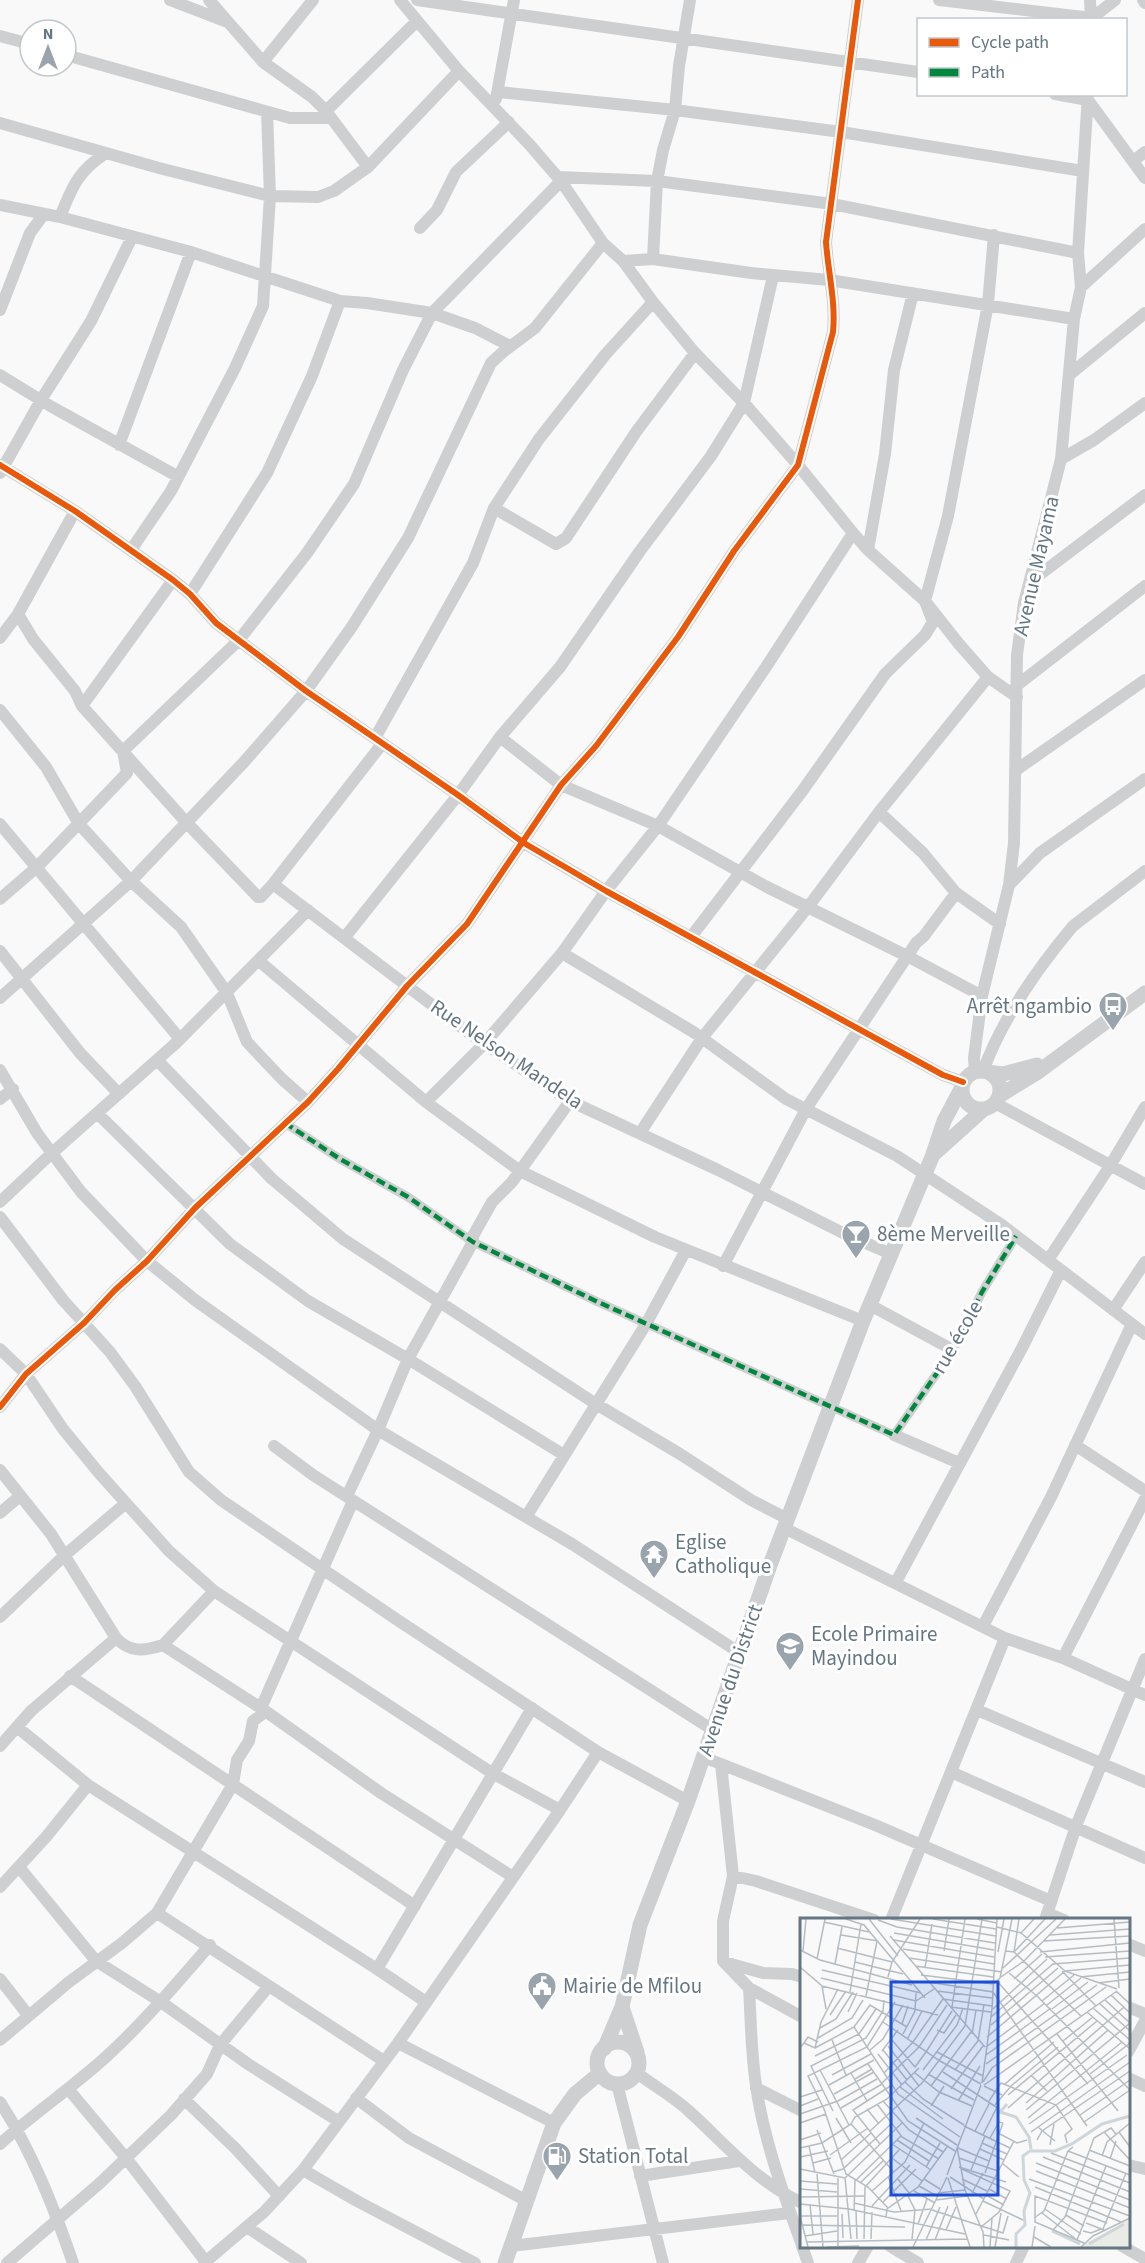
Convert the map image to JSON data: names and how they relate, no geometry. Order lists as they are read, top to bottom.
{
  "streets": {
    "street": [
      "Avenue Mayama",
      "Rue Nelson Mandela",
      "rue école",
      "Avenue du District"
    ]
  },
  "crossings": [
    ["Avenue Mayama", "Avenue du District"],
    ["Rue Nelson Mandela", "Avenue du District"]
  ],
  "places": {
    "bus stop": ["Arrêt ngambio"],
    "bar": ["8ème Merveille"],
    "temple": ["Eglise Catholique"],
    "school or university": ["Ecole Primaire Mayindou"],
    "public building": ["Mairie de Mfilou"],
    "fuel station": ["Station Total"]
  },
  "legend": ["Cycle path", "Path"],
  "north": "top"
}
